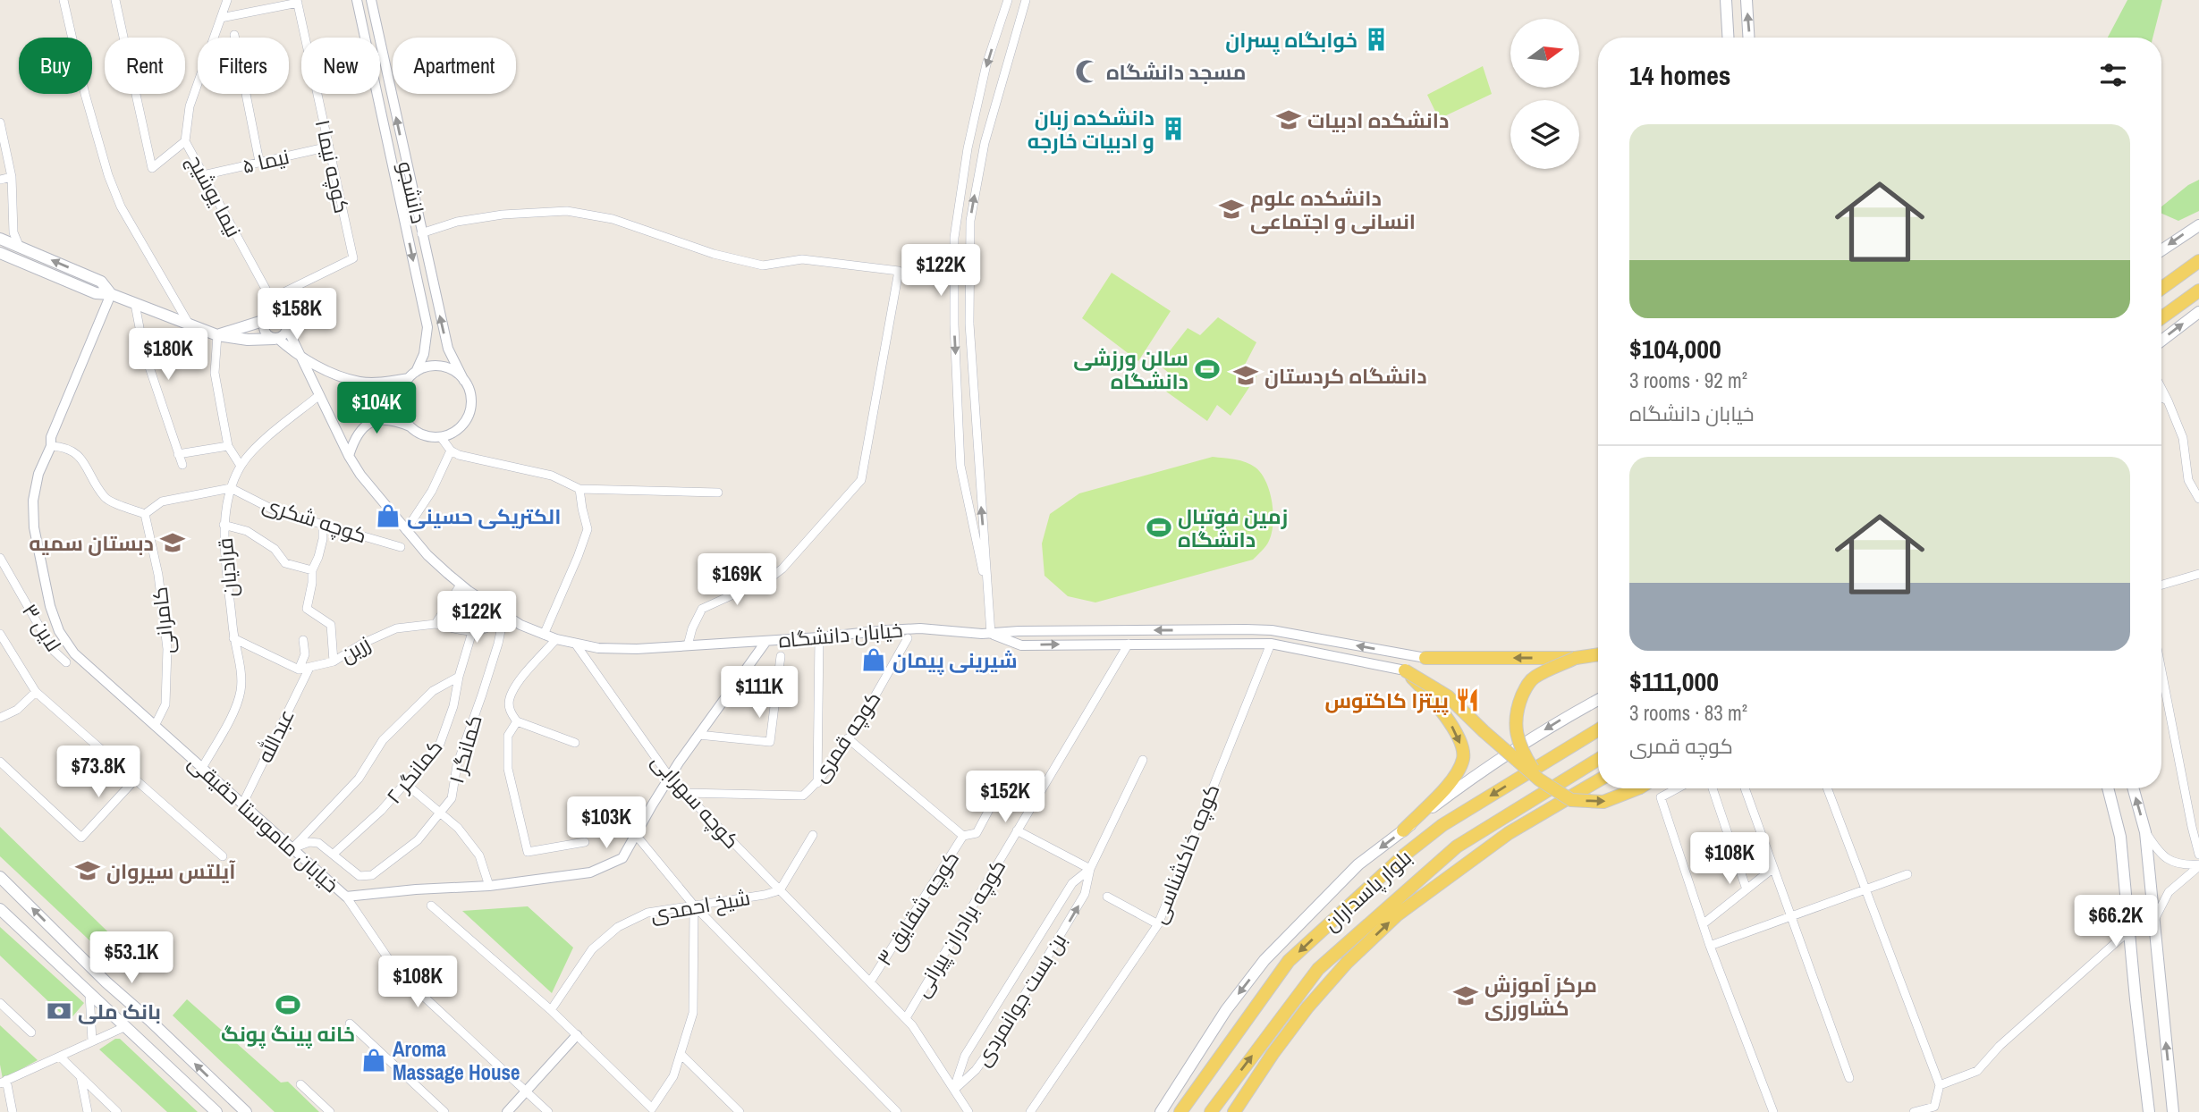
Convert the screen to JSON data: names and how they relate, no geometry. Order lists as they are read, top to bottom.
{
  "streets": {
    "main road": ["بلوار پاسداران"],
    "street": [
      "نیما ۵",
      "کوچه نیما ۱",
      "دانشجو",
      "نیما یوشیج",
      "کوچه شکری",
      "قرادیان",
      "کامرانی",
      "لاین ۳",
      "خیابان دانشگاه",
      "زرین",
      "عبدالله",
      "کوچه قمری",
      "کمانگر ۱",
      "کمانگر ۲",
      "کوچه سهرابی",
      "خیابان ماموستا حقیقی",
      "کوچه خاکشناسی",
      "شیخ احمدی",
      "کوچه شقایق ۳",
      "کوچه برادران پیرانی",
      "بن بست جوانمردی"
    ]
  },
  "crossings": [
    ["نیما ۵", "کوچه نیما ۱"],
    ["نیما ۵", "نیما یوشیج"],
    ["کوچه نیما ۱", "نیما یوشیج"],
    ["نیما یوشیج", "خیابان دانشگاه"],
    ["کوچه شکری", "قرادیان"],
    ["قرادیان", "خیابان دانشگاه"],
    ["قرادیان", "خیابان ماموستا حقیقی"],
    ["کامرانی", "خیابان ماموستا حقیقی"],
    ["خیابان دانشگاه", "کمانگر ۱"],
    ["خیابان دانشگاه", "کوچه سهرابی"],
    ["خیابان دانشگاه", "کوچه خاکشناسی"],
    ["خیابان دانشگاه", "کوچه برادران پیرانی"],
    ["زرین", "عبدالله"],
    ["زرین", "کمانگر ۲"],
    ["عبدالله", "خیابان ماموستا حقیقی"],
    ["کوچه قمری", "کوچه سهرابی"],
    ["کوچه قمری", "کوچه شقایق ۳"],
    ["کمانگر ۱", "کمانگر ۲"],
    ["کمانگر ۱", "خیابان ماموستا حقیقی"],
    ["کوچه سهرابی", "شیخ احمدی"],
    ["کوچه سهرابی", "کوچه شقایق ۳"],
    ["کوچه سهرابی", "کوچه برادران پیرانی"],
    ["کوچه سهرابی", "بن بست جوانمردی"]
  ],
  "places": {
    "building": ["خوابگاه پسران", "دانشکده زبان و ادبیات خارجه"],
    "mosque": ["مسجد دانشگاه"],
    "school or university": [
      "دانشکده ادبیات",
      "دانشکده علوم انسانی و اجتماعی",
      "دانشگاه کردستان",
      "دبستان سمیه",
      "آیلتس سیروان",
      "مرکز آموزش کشاورزی"
    ],
    "sports": ["سالن ورزشی دانشگاه", "زمین فوتبال دانشگاه", "خانه پینگ پونگ"],
    "shop": ["الکتریکی حسینی", "شیرینی پیمان", "Aroma Massage House"],
    "restaurant": ["پیتزا کاکتوس"],
    "bank": ["بانک ملی"]
  },
  "north": "right",
  "page": {
    "chip": [
      "Buy",
      "Rent",
      "Filters",
      "New",
      "Apartment"
    ],
    "heading": "14 homes",
    "list": [
      {
        "name": "$104,000",
        "note": "3 rooms · 92 m² · خیابان دانشگاه"
      },
      {
        "name": "$111,000",
        "note": "3 rooms · 83 m² · کوچه قمری"
      }
    ],
    "price": [
      "$122K",
      "$158K",
      "$180K",
      "$104K",
      "$169K",
      "$122K",
      "$111K",
      "$73.8K",
      "$152K",
      "$103K",
      "$108K",
      "$66.2K",
      "$53.1K",
      "$108K"
    ]
  }
}
